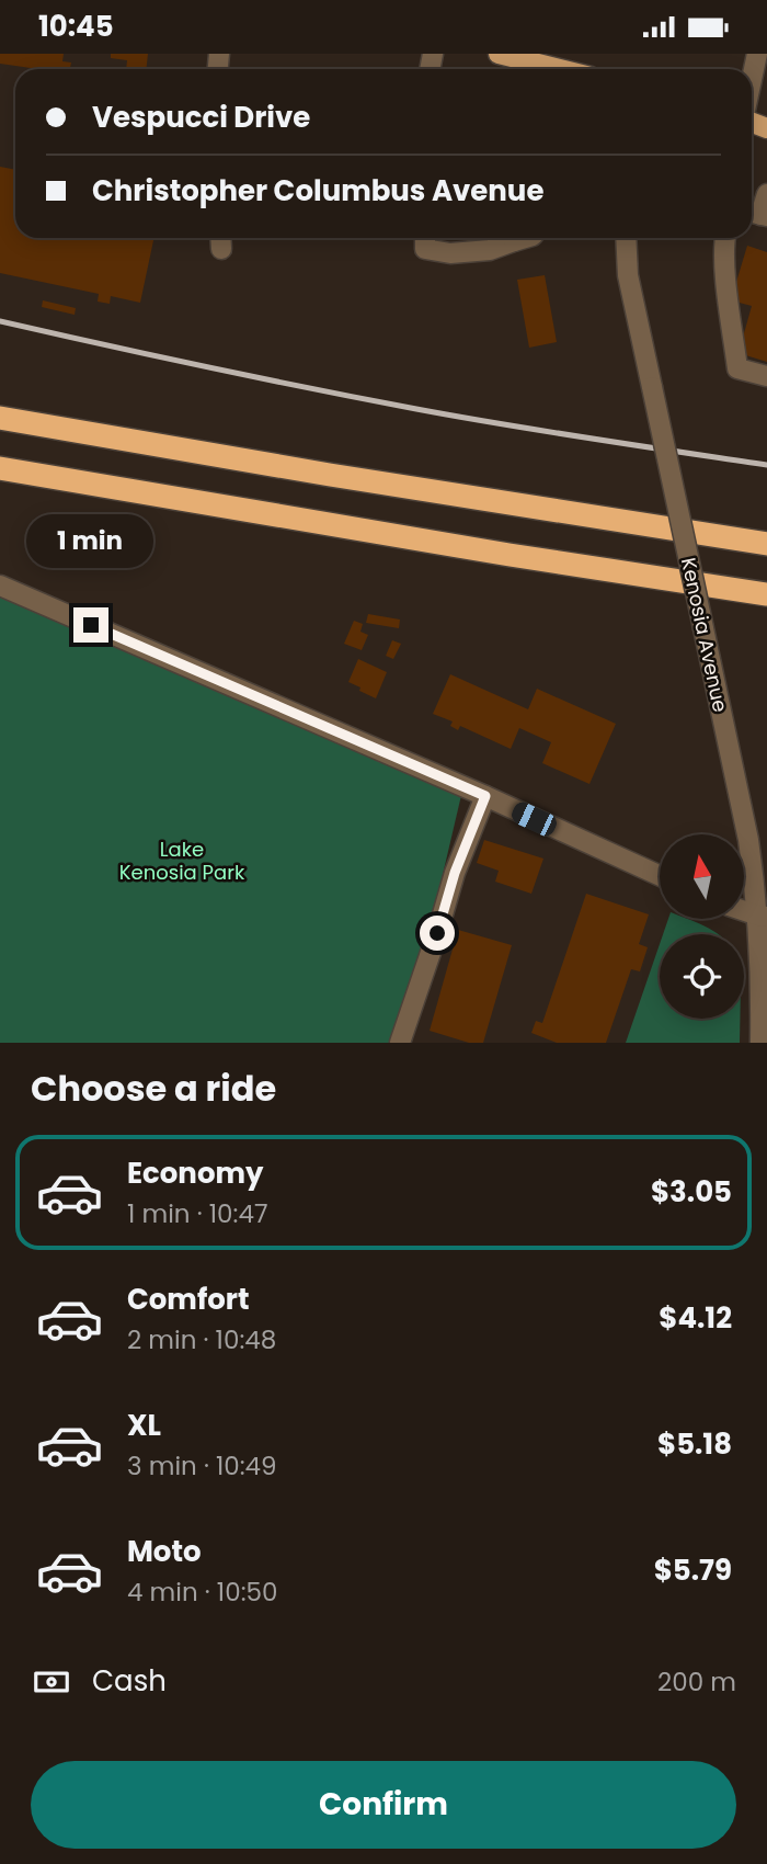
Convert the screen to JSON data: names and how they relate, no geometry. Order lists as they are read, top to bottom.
{
  "streets": {
    "street": ["Kenosia Avenue"]
  },
  "parks": ["Lake Kenosia Park"],
  "north": "top",
  "page": {
    "status": "10:45",
    "banner": ["Vespucci Drive", "Christopher Columbus Avenue"],
    "bubble": "1 min",
    "heading": "Choose a ride",
    "list": [
      {
        "name": "Economy",
        "note": "1 min · 10:47",
        "value": "$3.05"
      },
      {
        "name": "Comfort",
        "note": "2 min · 10:48",
        "value": "$4.12"
      },
      {
        "name": "XL",
        "note": "3 min · 10:49",
        "value": "$5.18"
      },
      {
        "name": "Moto",
        "note": "4 min · 10:50",
        "value": "$5.79"
      }
    ],
    "pay": ["Cash", "200 m"],
    "buttons": "Confirm"
  }
}
